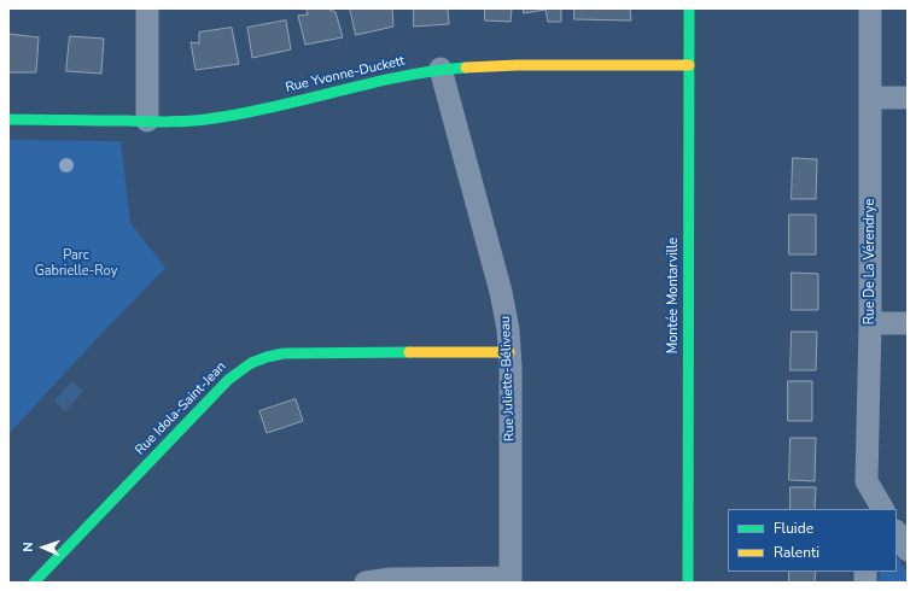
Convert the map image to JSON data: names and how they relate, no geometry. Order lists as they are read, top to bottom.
{
  "streets": {
    "street": [
      "Rue Yvonne-Duckett",
      "Rue De La Vérendrye",
      "Montée Montarville",
      "Rue Juliette-Béliveau",
      "Rue Idola-Saint-Jean"
    ]
  },
  "crossings": [
    ["Rue Yvonne-Duckett", "Montée Montarville"],
    ["Rue Yvonne-Duckett", "Rue Juliette-Béliveau"],
    ["Rue Juliette-Béliveau", "Rue Idola-Saint-Jean"]
  ],
  "parks": ["Parc Gabrielle-Roy"],
  "legend": ["Fluide", "Ralenti"],
  "north": "left"
}
